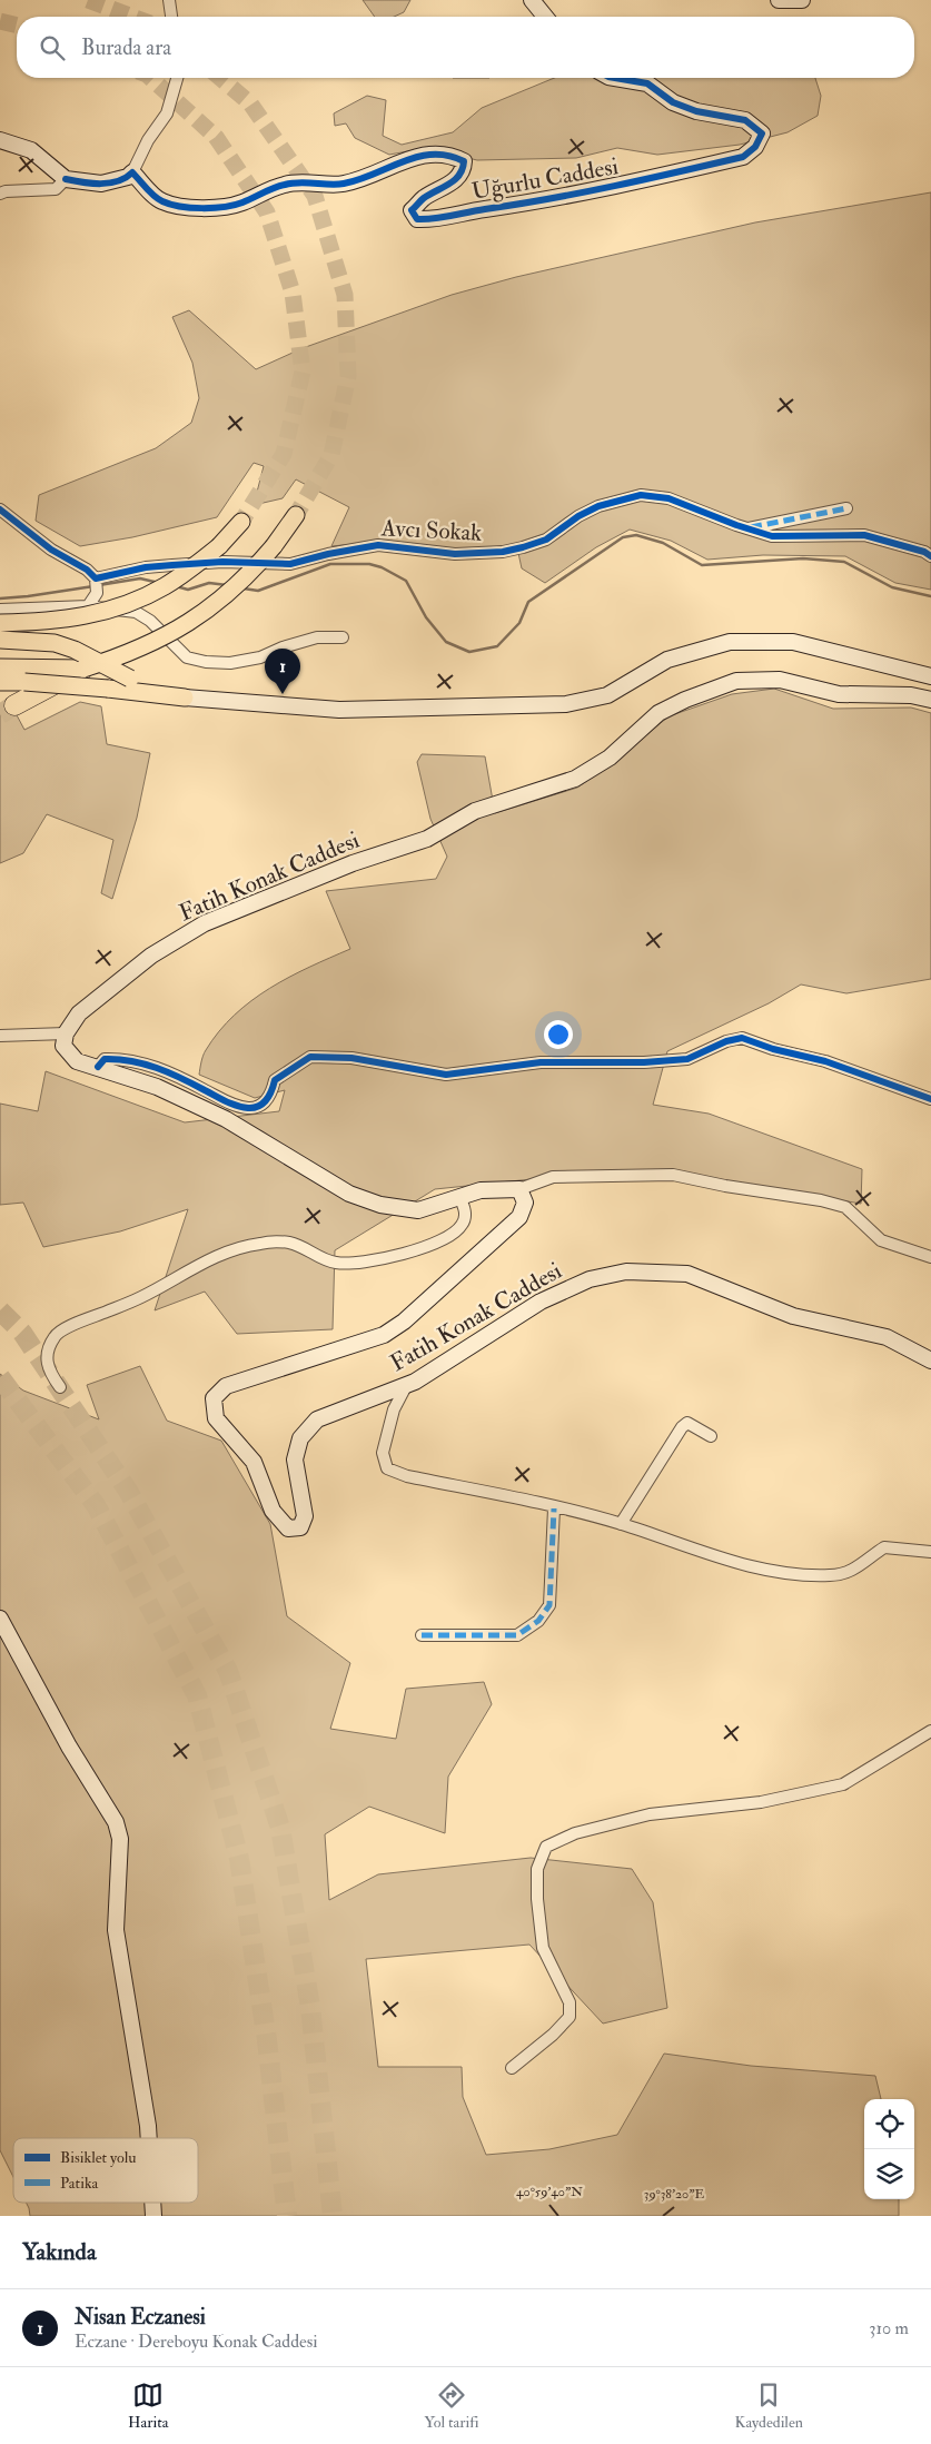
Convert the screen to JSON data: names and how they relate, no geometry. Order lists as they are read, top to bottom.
{
  "streets": {
    "main road": ["Uğurlu Caddesi", "Fatih Konak Caddesi"],
    "street": ["Avcı Sokak"]
  },
  "legend": ["Bisiklet yolu", "Patika"],
  "page": {
    "search": "Burada ara",
    "pins": "1",
    "heading": "Yakında",
    "list": [
      {
        "mark": "1",
        "name": "Nisan Eczanesi",
        "note": "Eczane · Dereboyu Konak Caddesi",
        "value": "310 m"
      }
    ],
    "nav": ["Harita", "Yol tarifi", "Kaydedilen"]
  },
  "coordinates": ["40°59'40\"N", "39°38'20\"E"]
}
